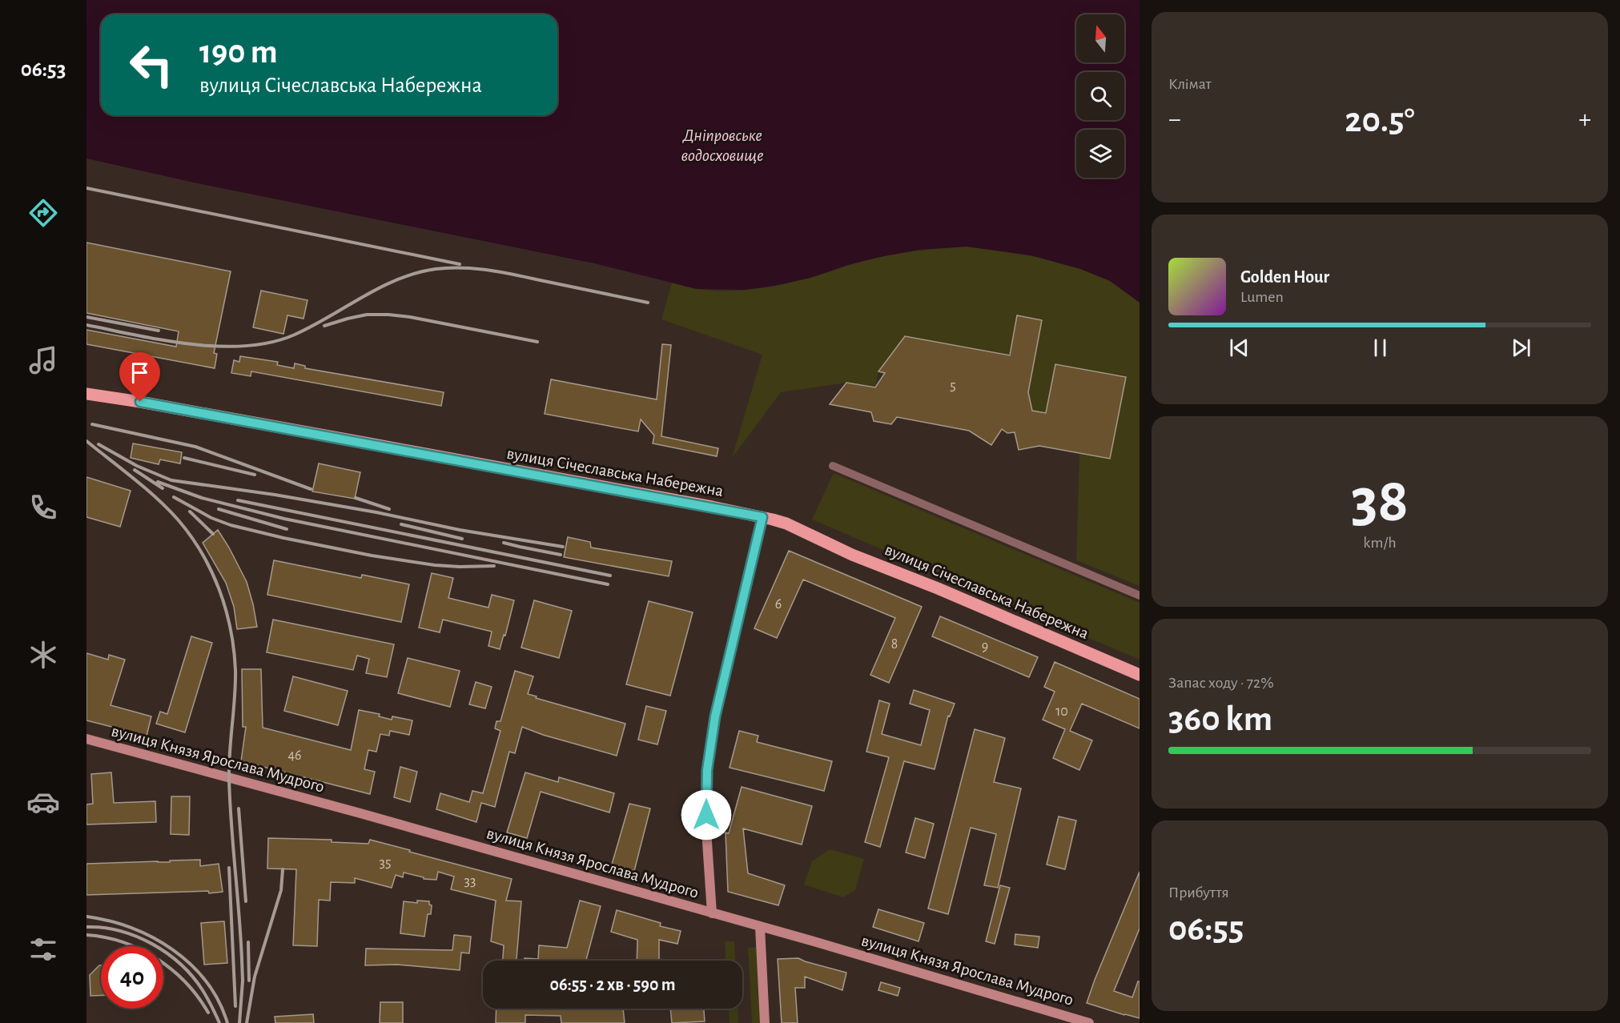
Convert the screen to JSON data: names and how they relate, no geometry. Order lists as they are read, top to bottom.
{
  "streets": {
    "main road": ["вулиця Січеславська Набережна", "вулиця Князя Ярослава Мудрого"]
  },
  "water": ["Дніпровське водосховище"],
  "house_numbers": [
    "5",
    "6",
    "8",
    "9",
    "10",
    "46",
    "35",
    "33"
  ],
  "north": "top",
  "page": {
    "tabs": "06:53",
    "tile": [
      "Клімат",
      ["38", "km/h"],
      ["Запас ходу · 72%", "360 km"],
      ["Прибуття", "06:55"]
    ],
    "turn": ["190 m", "вулиця Січеславська Набережна"],
    "heat": ["−", "20.5°", "+"],
    "song": ["Golden Hour", "Lumen"],
    "limit": "40",
    "trip": "06:55 · 2 хв · 590 m"
  }
}
